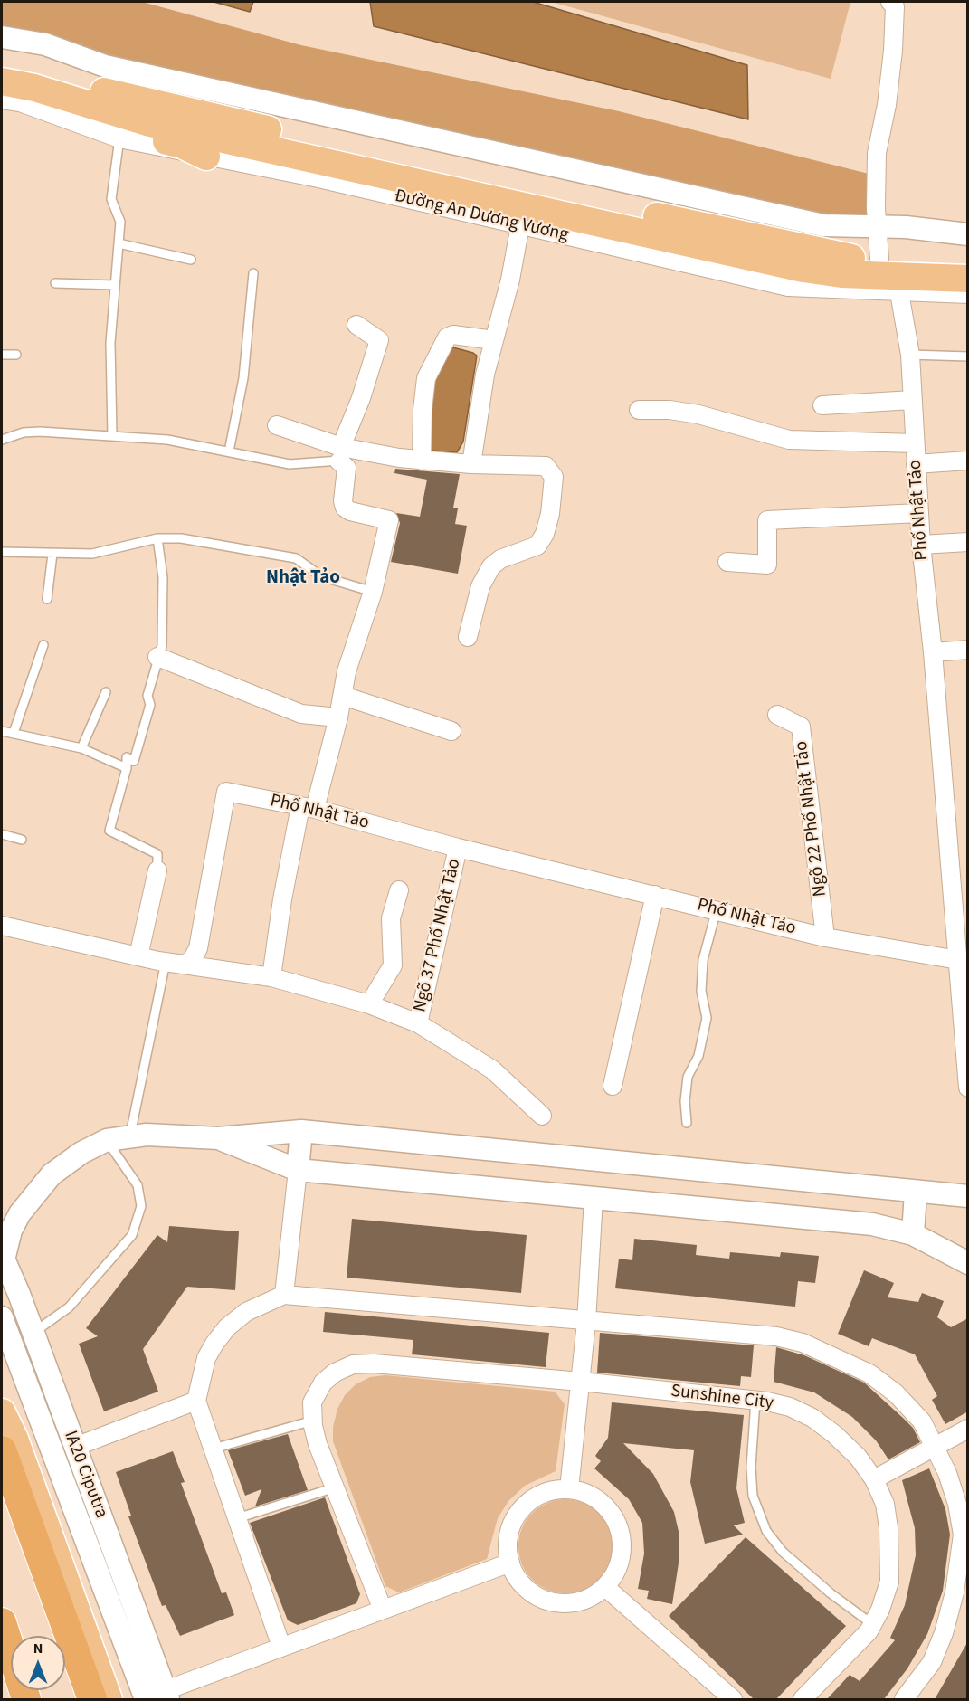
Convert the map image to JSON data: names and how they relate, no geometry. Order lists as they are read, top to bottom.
{
  "streets": {
    "main road": ["Đường An Dương Vương"],
    "street": [
      "Phố Nhật Tảo",
      "Ngõ 22 Phố Nhật Tảo",
      "Ngõ 37 Phố Nhật Tảo",
      "Sunshine City",
      "IA20 Ciputra"
    ]
  },
  "crossings": [
    ["Đường An Dương Vương", "Phố Nhật Tảo"],
    ["Phố Nhật Tảo", "Ngõ 22 Phố Nhật Tảo"],
    ["Phố Nhật Tảo", "Ngõ 37 Phố Nhật Tảo"]
  ],
  "districts": ["Nhật Tảo"],
  "north": "top"
}
